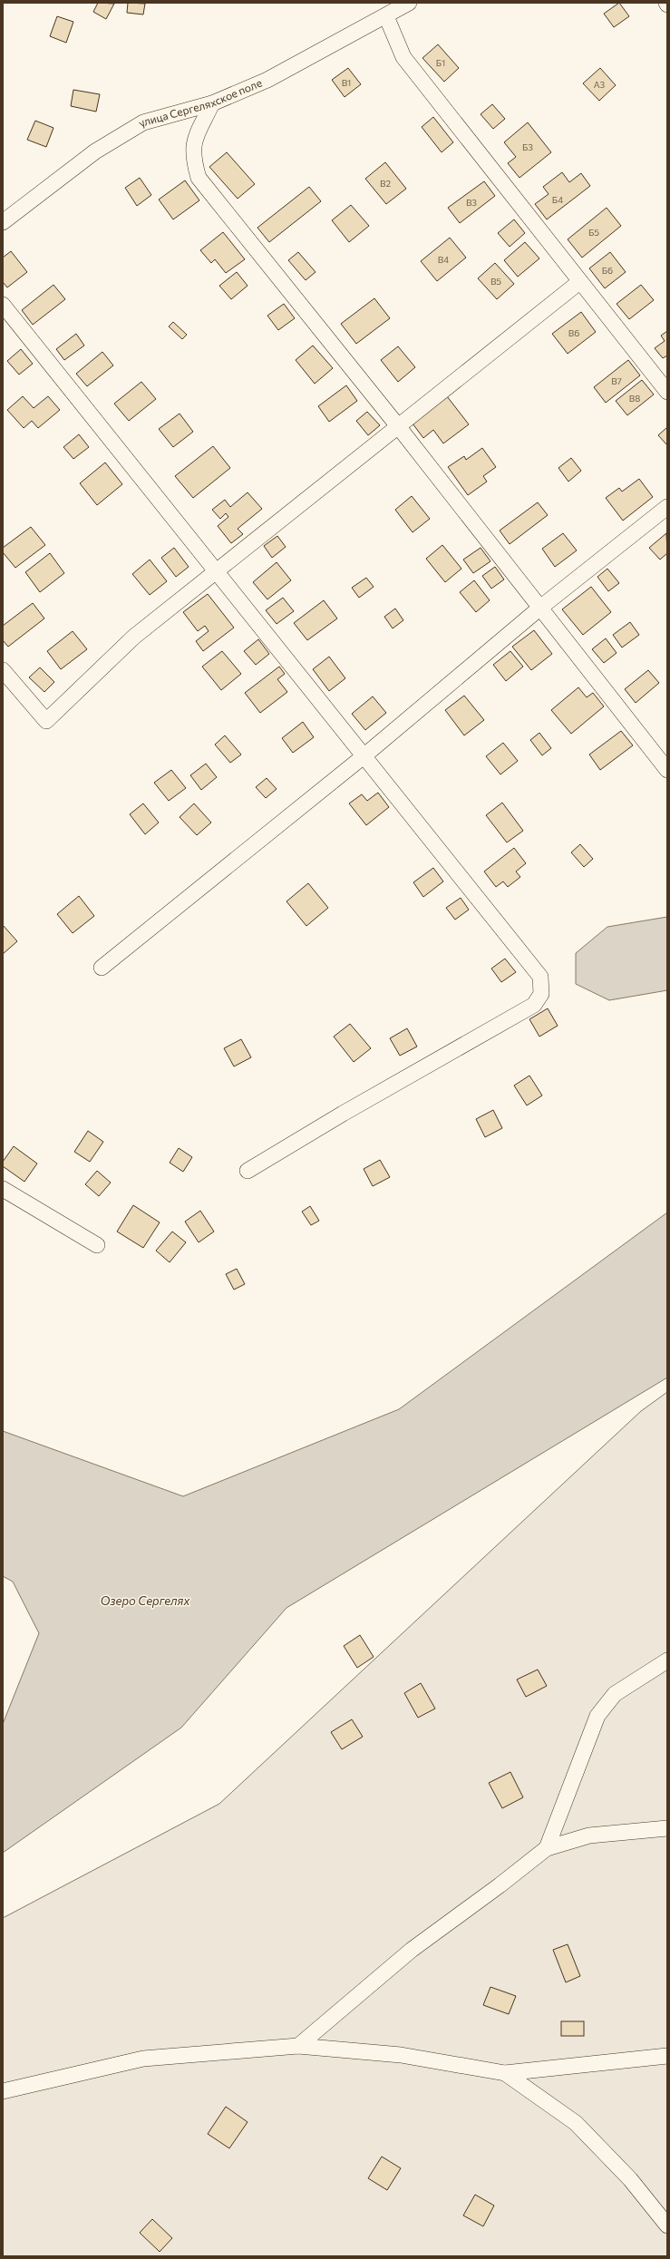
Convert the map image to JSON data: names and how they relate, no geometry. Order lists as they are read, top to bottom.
{
  "streets": {
    "street": ["улица Сергеляхское поле"]
  },
  "water": ["Озеро Сергелях"],
  "house_numbers": [
    "Б1",
    "В1",
    "А3",
    "Б3",
    "В2",
    "Б4",
    "В3",
    "Б5",
    "В4",
    "Б6",
    "В5",
    "В6",
    "В7",
    "В8"
  ]
}
